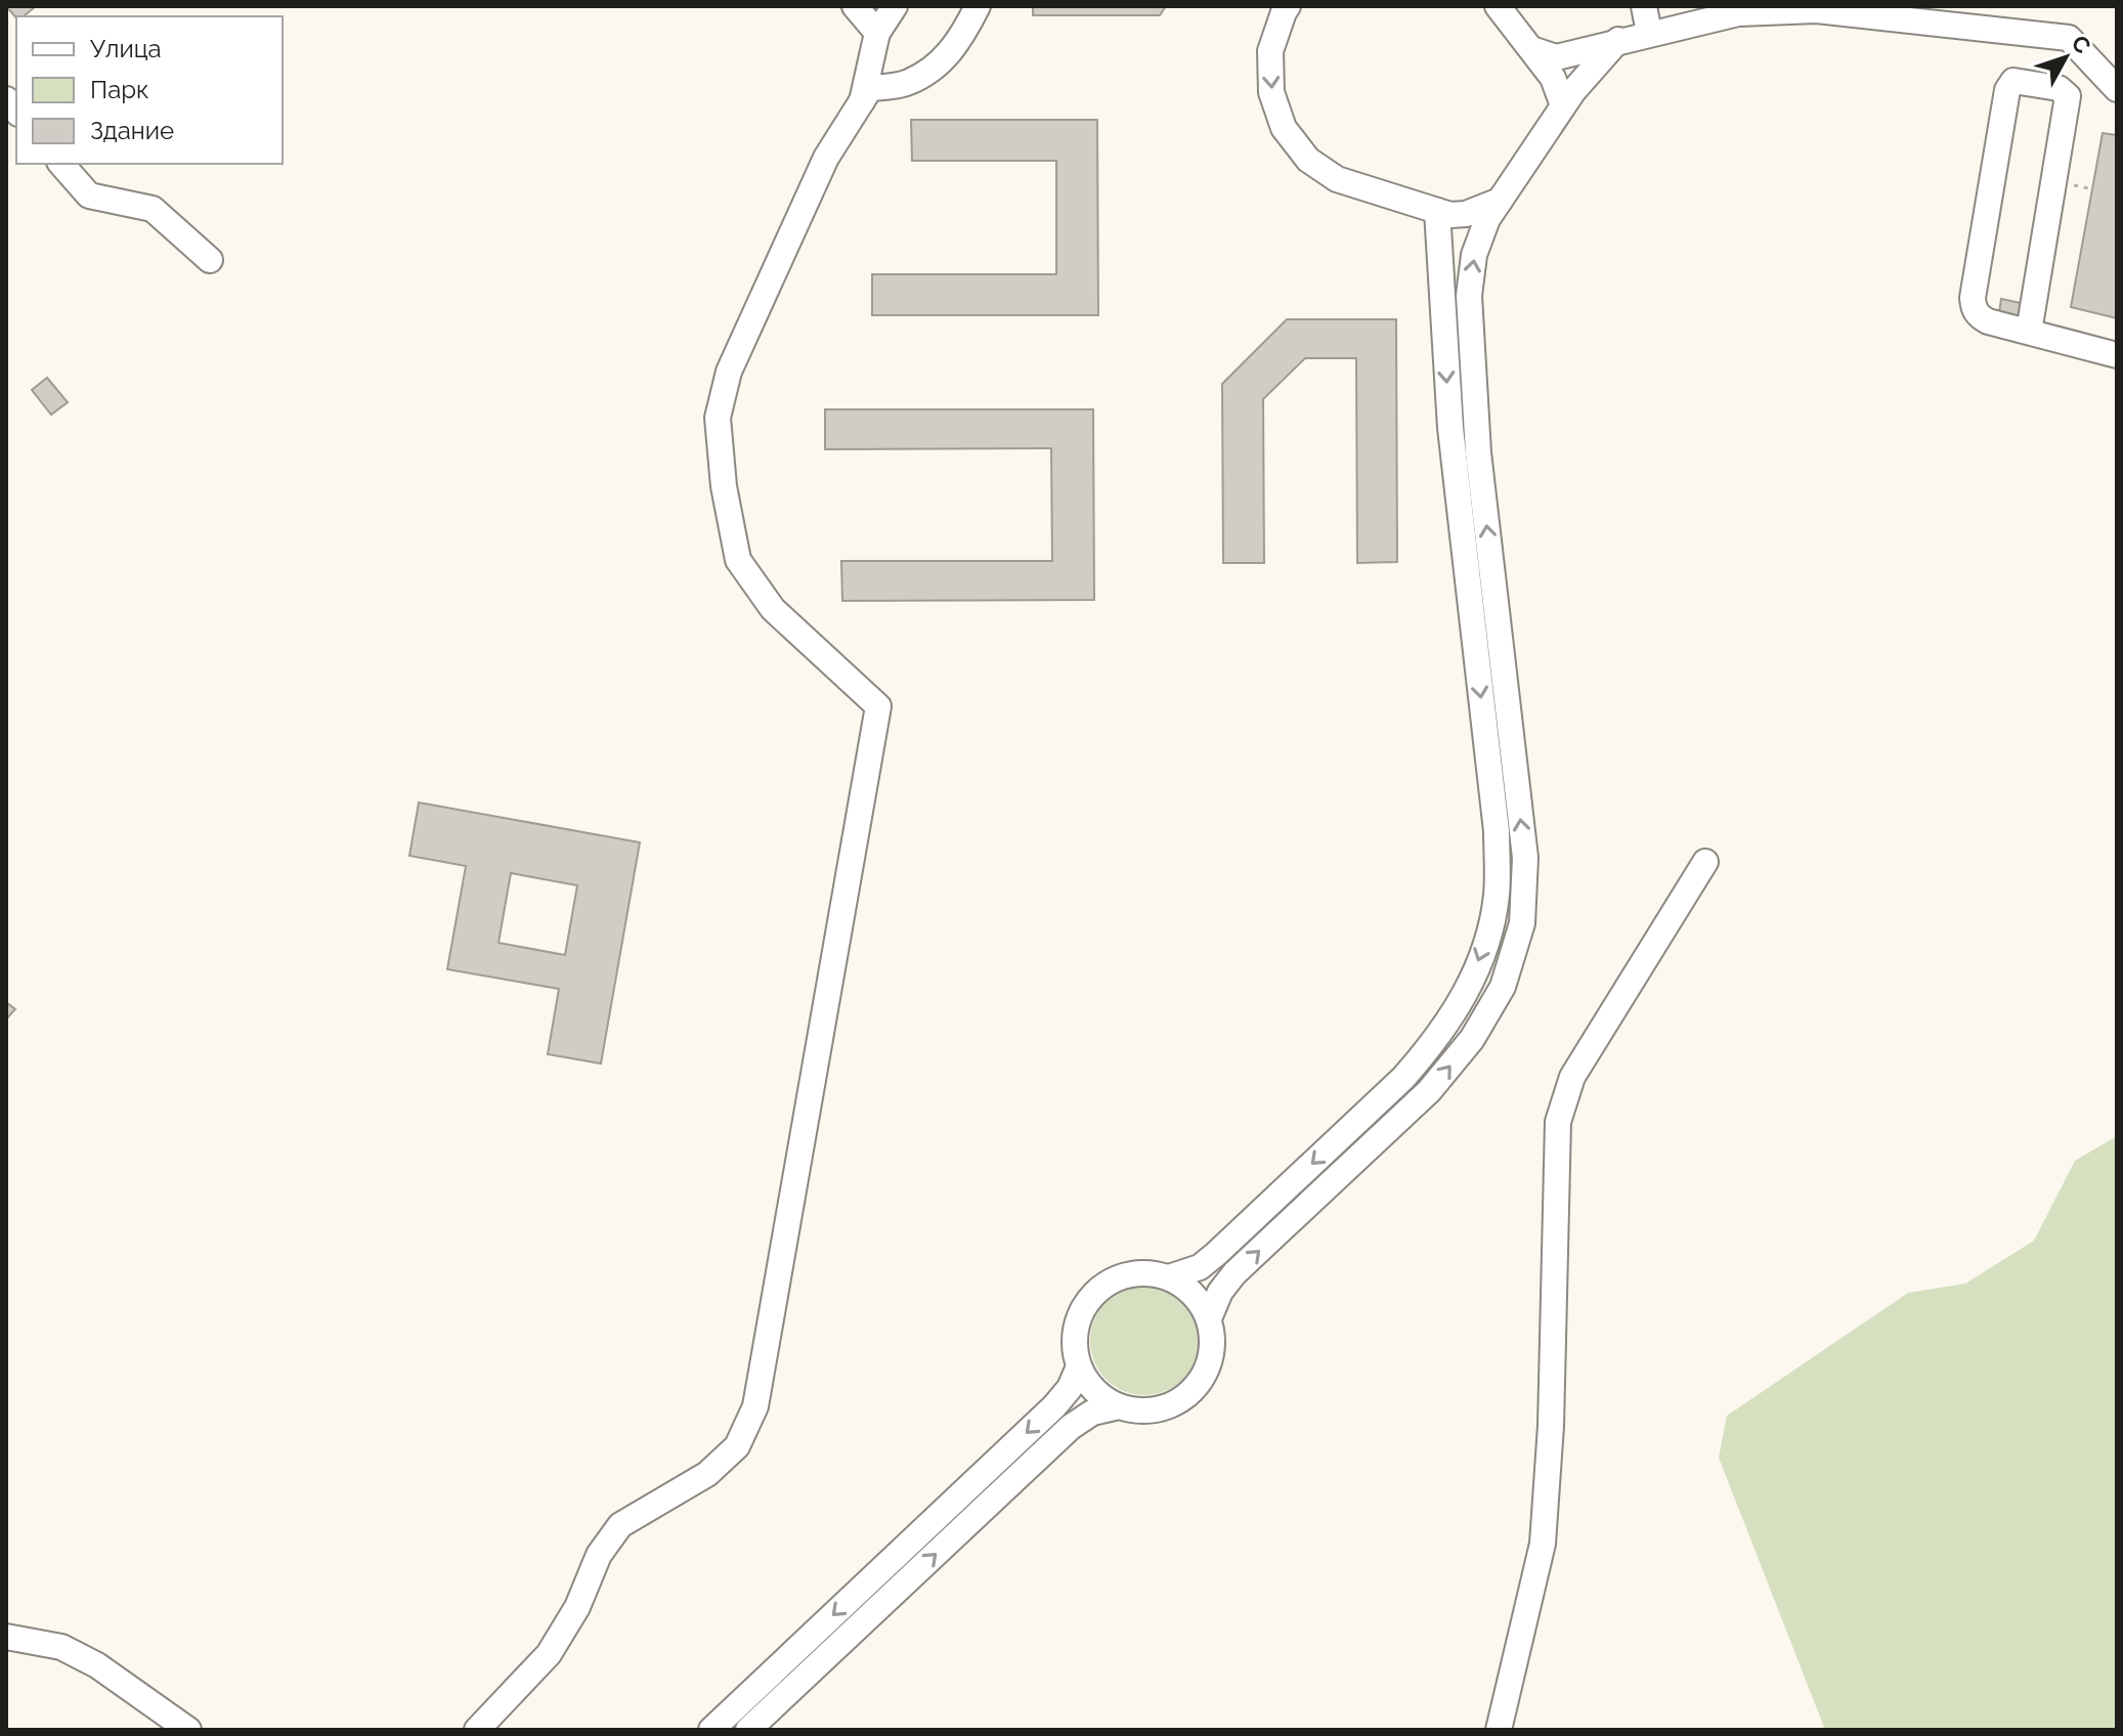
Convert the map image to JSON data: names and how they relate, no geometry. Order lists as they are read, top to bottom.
{
  "legend": ["Улица", "Парк", "Здание"],
  "north": "top right"
}
